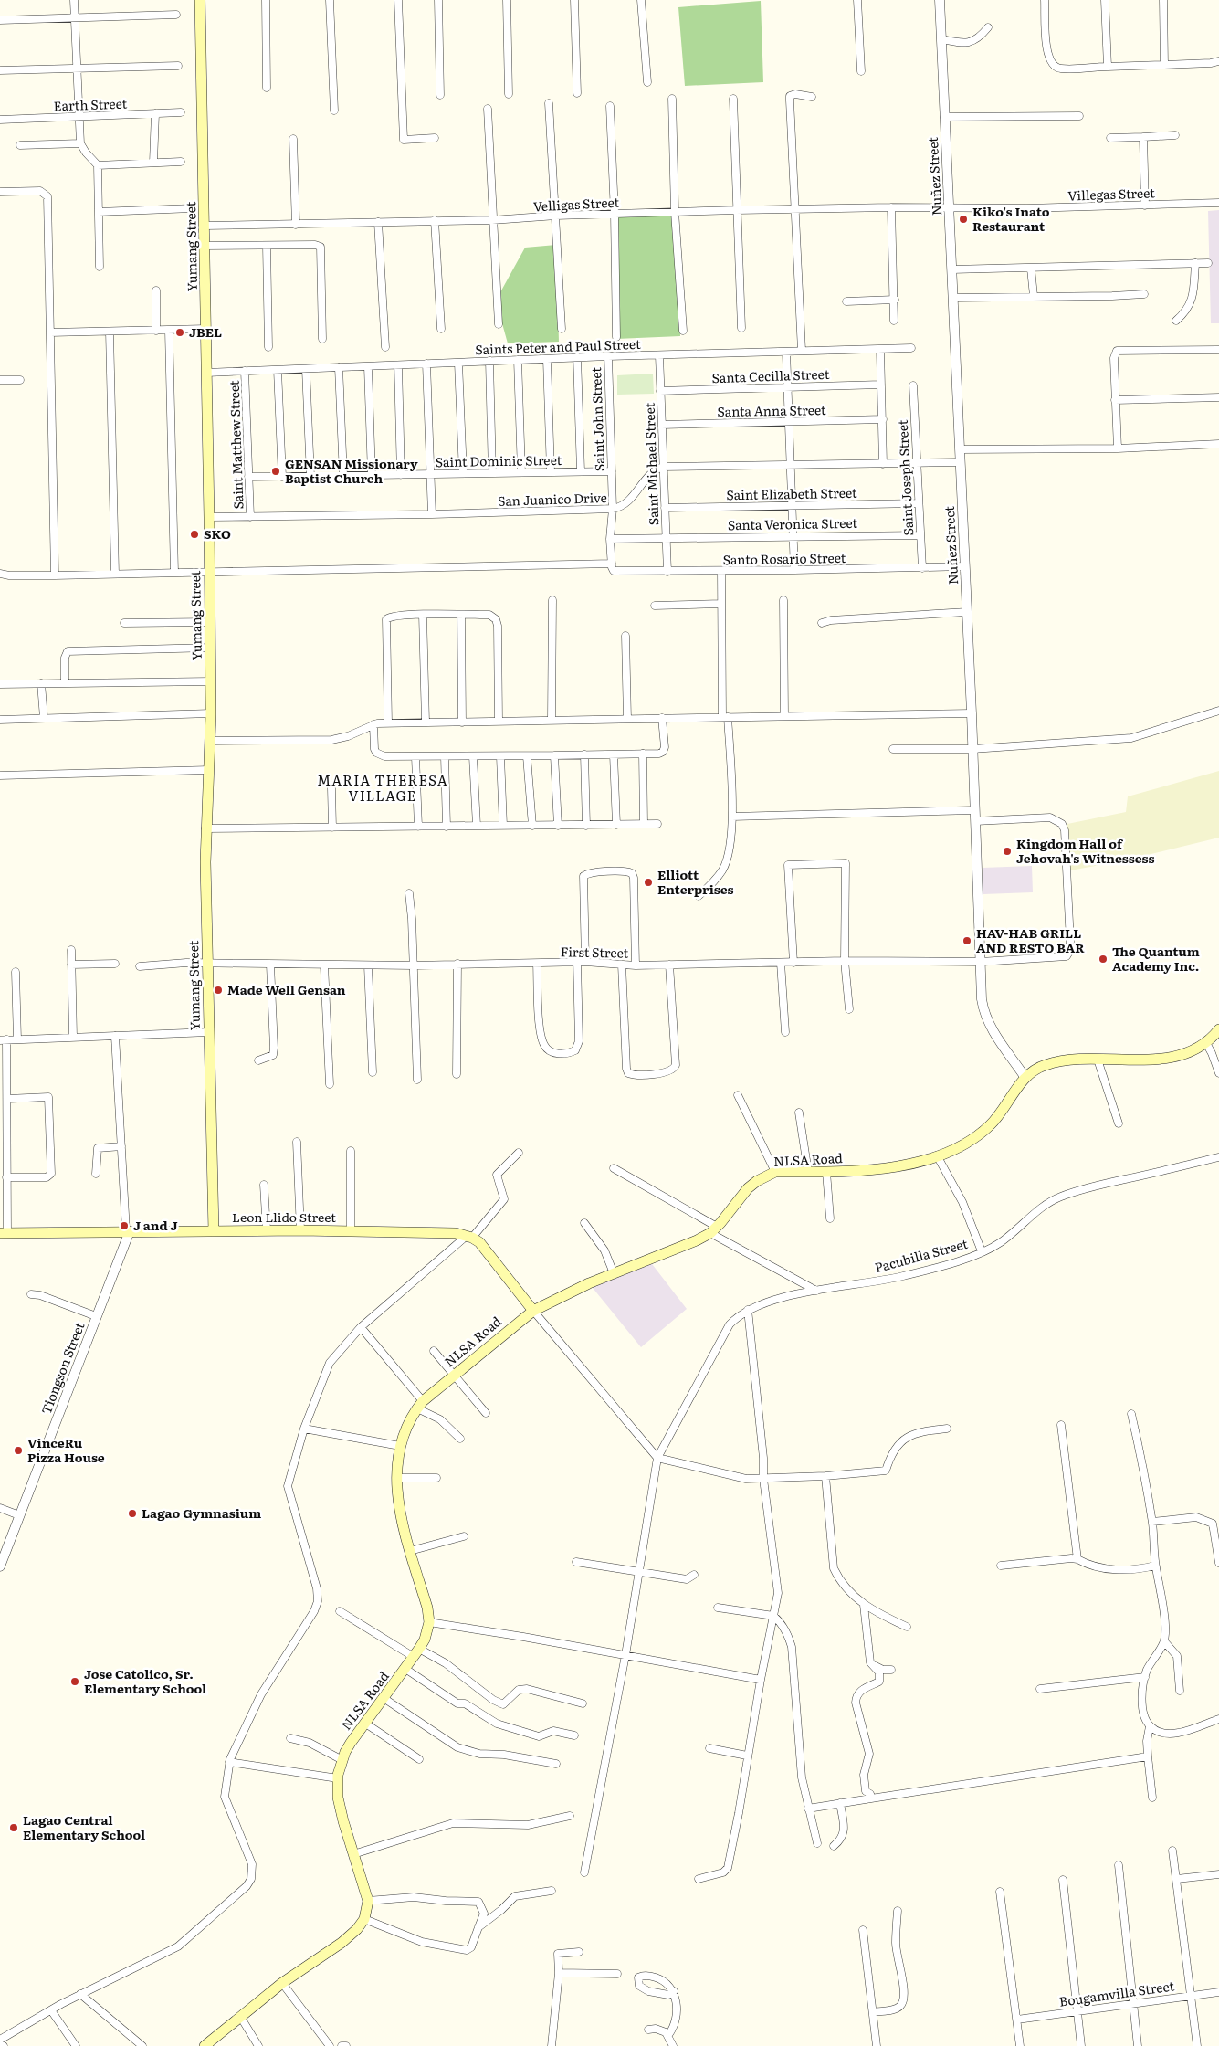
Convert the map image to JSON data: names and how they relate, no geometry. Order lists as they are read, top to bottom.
{
  "streets": {
    "main road": ["Yumang Street", "NLSA Road", "Leon Llido Street"],
    "street": [
      "Earth Street",
      "Nuñez Street",
      "Villegas Street",
      "Velligas Street",
      "Saints Peter and Paul Street",
      "Santa Cecilla Street",
      "Santa Anna Street",
      "Saint John Street",
      "Saint Matthew Street",
      "Saint Dominic Street",
      "Saint Michael Street",
      "Saint Joseph Street",
      "Saint Elizabeth Street",
      "San Juanico Drive",
      "Santa Veronica Street",
      "Santo Rosario Street",
      "First Street",
      "Pacubilla Street",
      "Tiongson Street",
      "Bougamvilla Street"
    ]
  },
  "crossings": [
    ["Nuñez Street", "Villegas Street"],
    ["Nuñez Street", "Velligas Street"],
    ["Nuñez Street", "Santo Rosario Street"],
    ["Nuñez Street", "First Street"],
    ["Nuñez Street", "NLSA Road"],
    ["Villegas Street", "Velligas Street"],
    ["Velligas Street", "Yumang Street"],
    ["Yumang Street", "Saints Peter and Paul Street"],
    ["Yumang Street", "San Juanico Drive"],
    ["Yumang Street", "First Street"],
    ["Yumang Street", "Leon Llido Street"],
    ["Saints Peter and Paul Street", "Saint John Street"],
    ["Saints Peter and Paul Street", "Saint Matthew Street"],
    ["Saints Peter and Paul Street", "Saint Michael Street"],
    ["Santa Cecilla Street", "Saint Michael Street"],
    ["Santa Anna Street", "Saint Michael Street"],
    ["Saint John Street", "Saint Dominic Street"],
    ["Saint John Street", "San Juanico Drive"],
    ["Saint John Street", "Santa Veronica Street"],
    ["Saint John Street", "Santo Rosario Street"],
    ["Saint Matthew Street", "Saint Dominic Street"],
    ["Saint Matthew Street", "San Juanico Drive"],
    ["Saint Michael Street", "Saint Elizabeth Street"],
    ["Saint Michael Street", "San Juanico Drive"],
    ["Saint Michael Street", "Santa Veronica Street"],
    ["Saint Michael Street", "Santo Rosario Street"],
    ["Saint Joseph Street", "Saint Elizabeth Street"],
    ["Saint Joseph Street", "Santa Veronica Street"],
    ["Saint Joseph Street", "Santo Rosario Street"],
    ["Leon Llido Street", "Tiongson Street"]
  ],
  "districts": ["MARIA THERESA VILLAGE"],
  "places": [
    "Kiko's Inato Restaurant",
    "JBEL",
    "GENSAN Missionary Baptist Church",
    "SKO",
    "Kingdom Hall of Jehovah's Witnessess",
    "Elliott Enterprises",
    "HAV-HAB GRILL AND RESTO BAR",
    "The Quantum Academy Inc.",
    "Made Well Gensan",
    "J and J",
    "VinceRu Pizza House",
    "Lagao Gymnasium",
    "Jose Catolico, Sr. Elementary School",
    "Lagao Central Elementary School"
  ]
}
